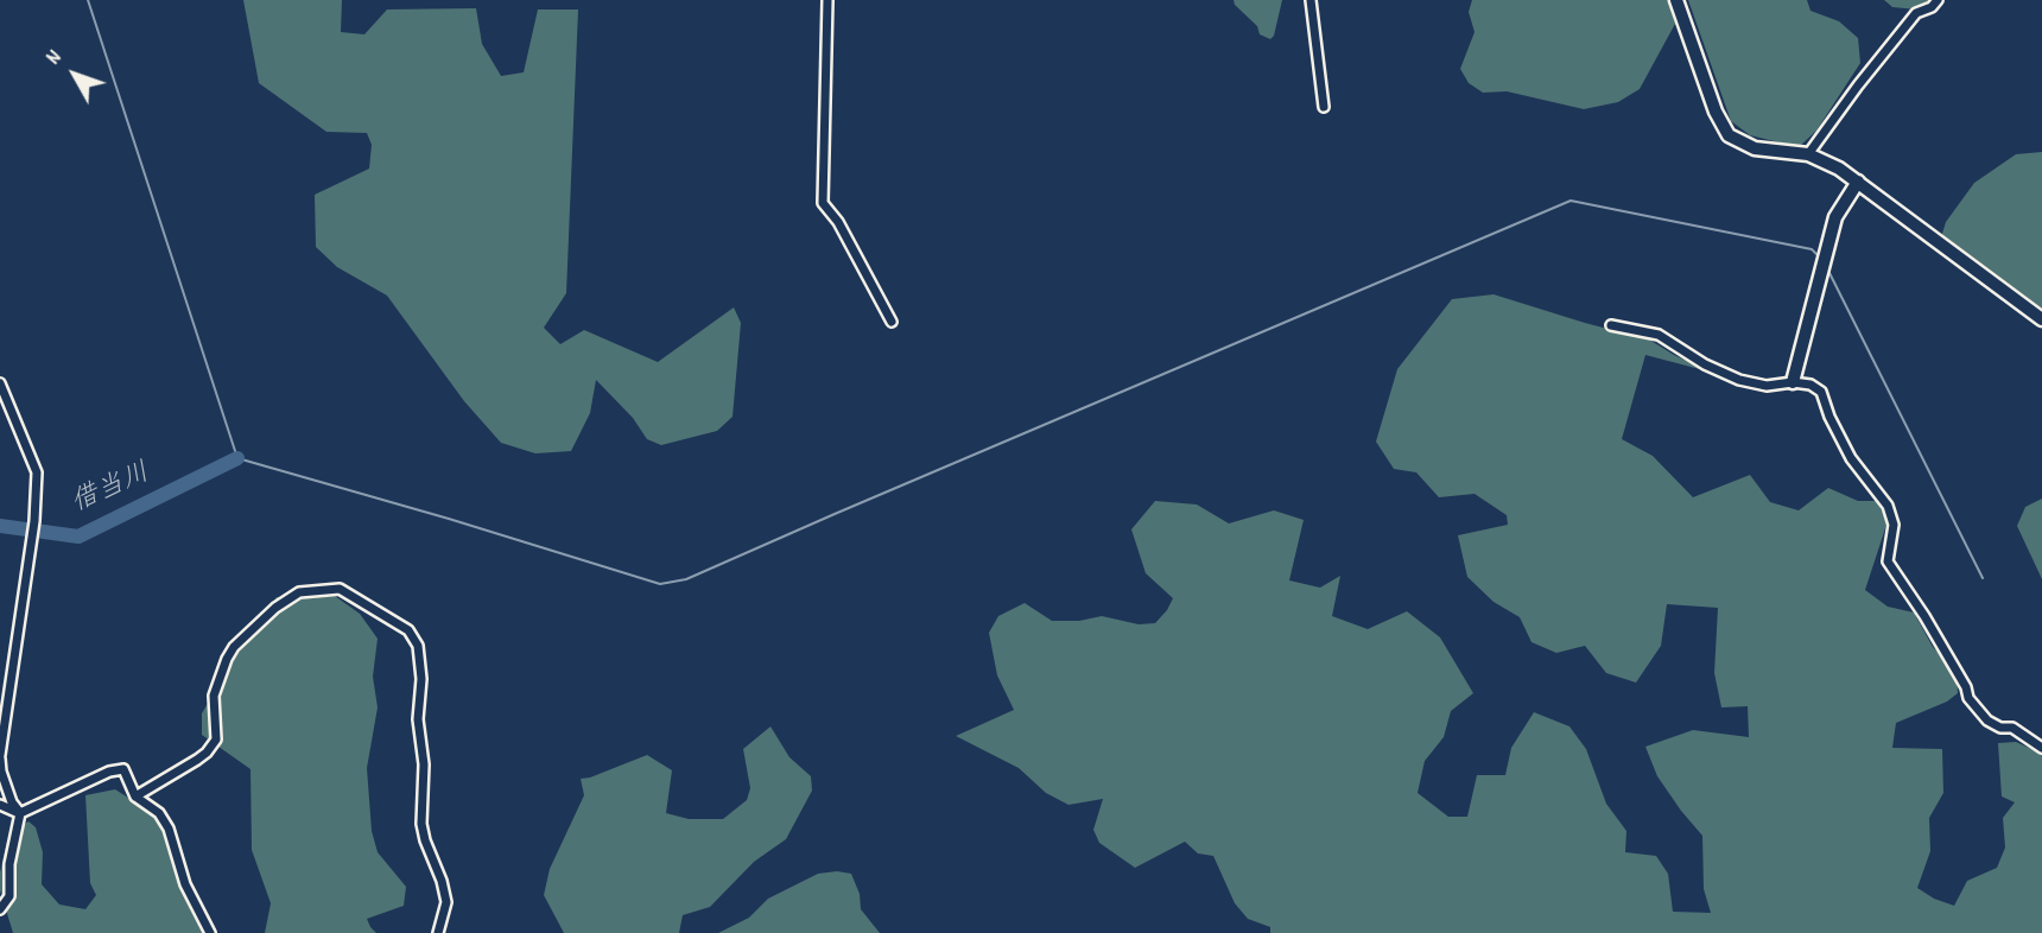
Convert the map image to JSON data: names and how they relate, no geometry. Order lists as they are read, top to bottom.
{
  "water": ["借当川"],
  "north": "top left"
}
